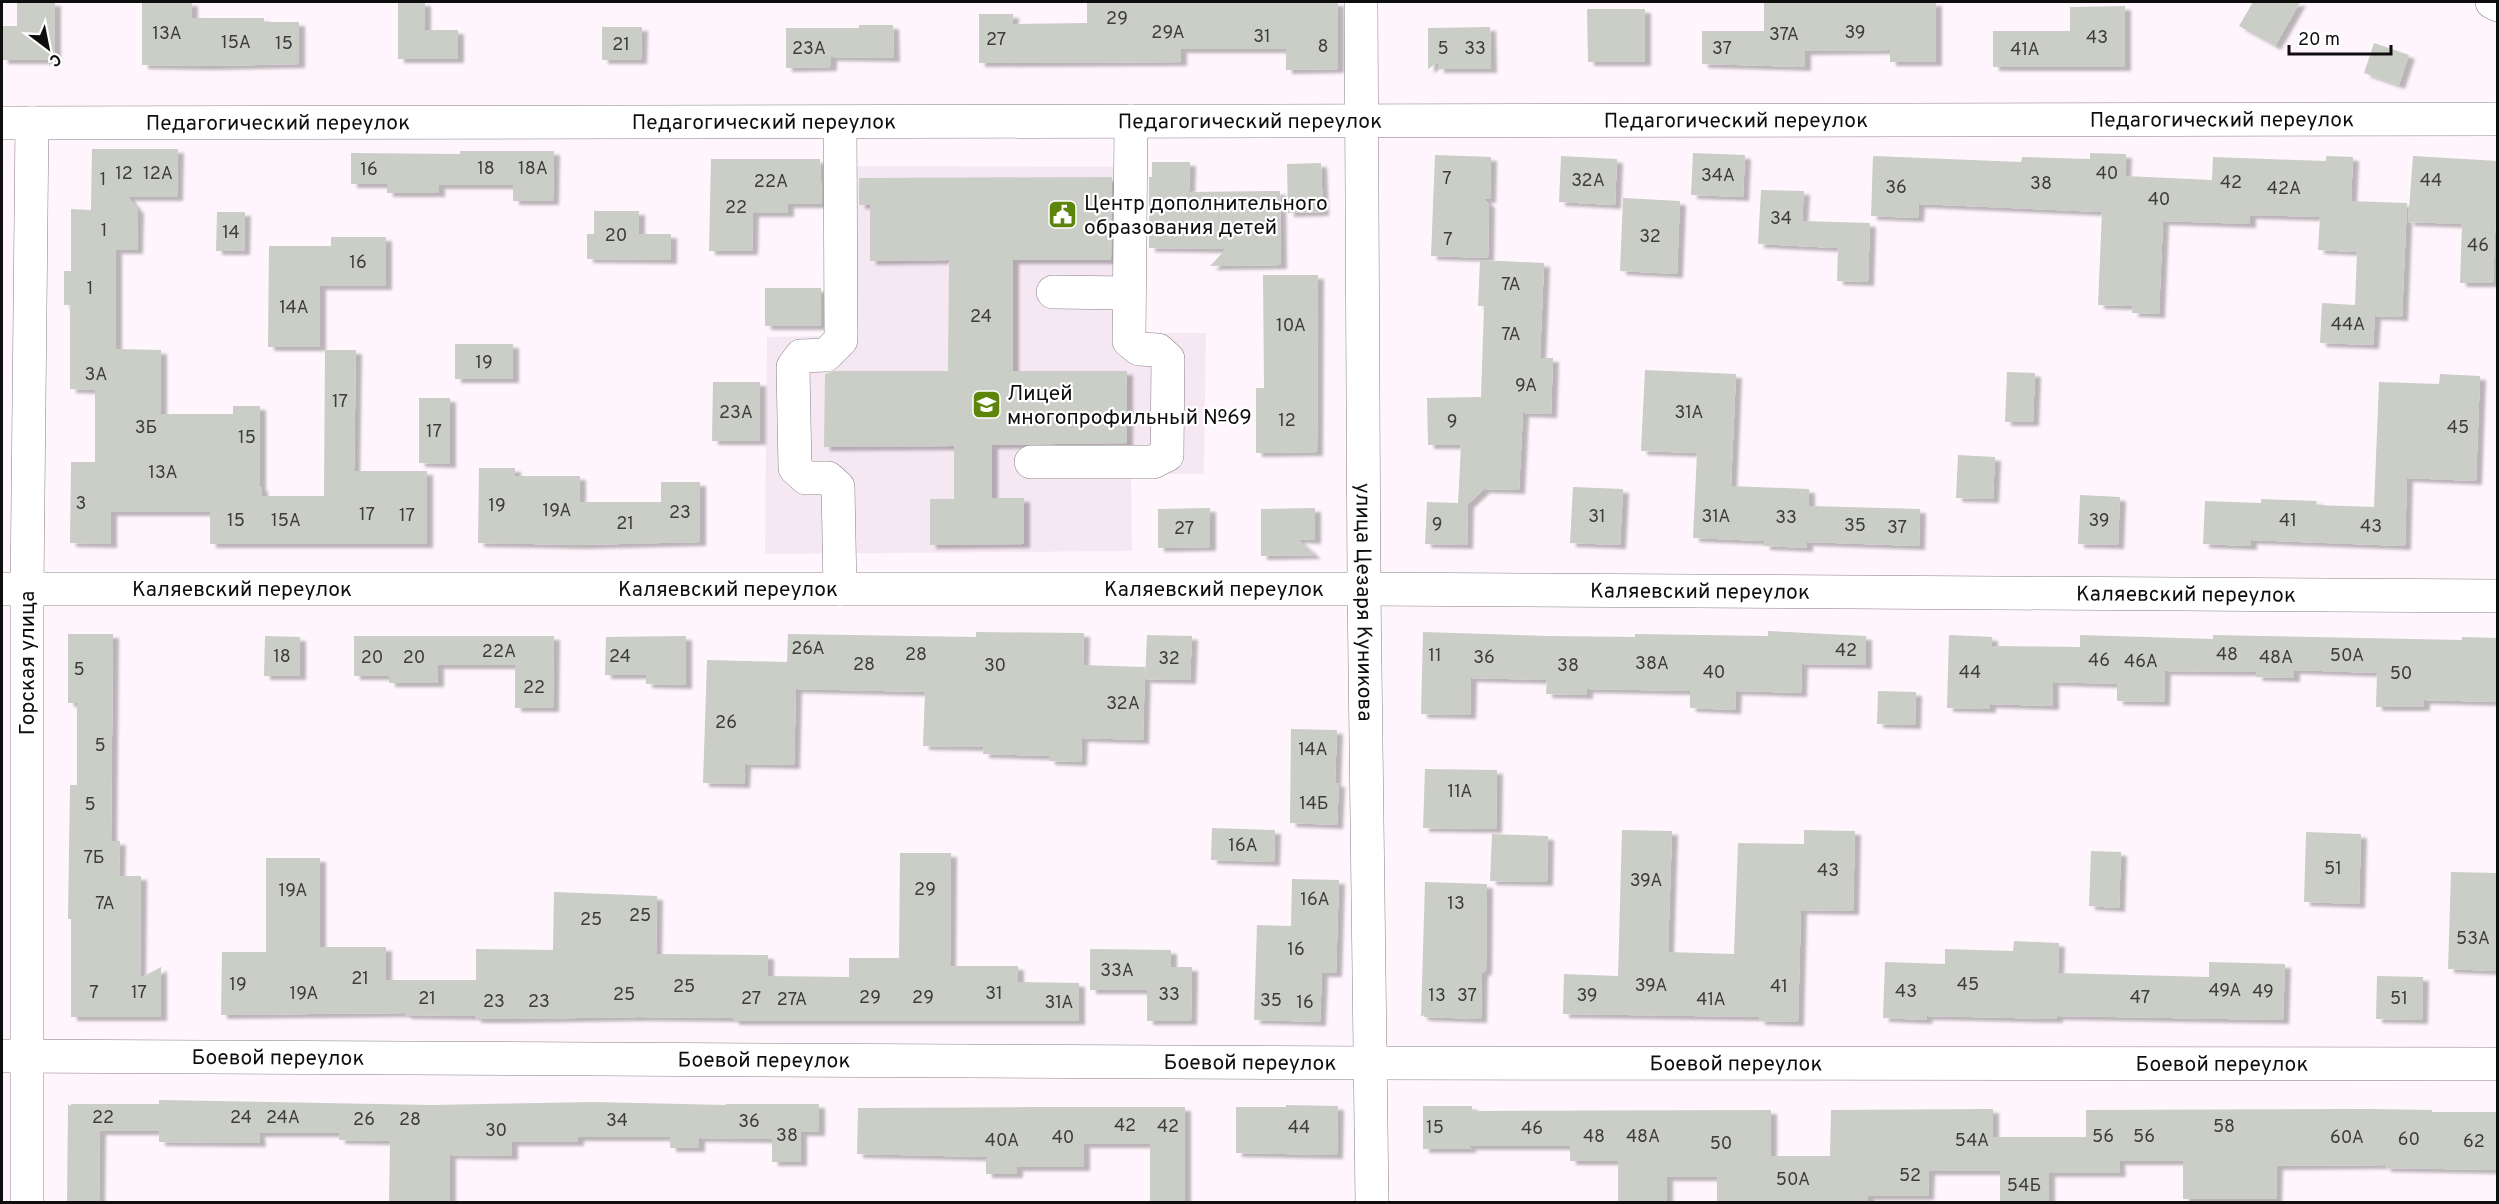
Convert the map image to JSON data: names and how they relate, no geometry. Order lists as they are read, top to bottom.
{
  "streets": {
    "street": [
      "Педагогический переулок",
      "Каляевский переулок",
      "улица Цезаря Куникова",
      "Горская улица",
      "Боевой переулок"
    ]
  },
  "crossings": [
    ["Педагогический переулок", "улица Цезаря Куникова"],
    ["Педагогический переулок", "Горская улица"],
    ["Каляевский переулок", "улица Цезаря Куникова"],
    ["Каляевский переулок", "Горская улица"],
    ["улица Цезаря Куникова", "Боевой переулок"],
    ["Горская улица", "Боевой переулок"]
  ],
  "places": {
    "public building": ["Центр дополнительного образования детей"],
    "school or university": ["Лицей многопрофильный №69"]
  },
  "house_numbers": [
    "29",
    "29А",
    "39",
    "13А",
    "37А",
    "31",
    "43",
    "27",
    "15А",
    "15",
    "21",
    "8",
    "23А",
    "5",
    "33",
    "37",
    "41А",
    "18",
    "18А",
    "16",
    "12",
    "12А",
    "40",
    "34А",
    "7",
    "1",
    "32А",
    "44",
    "22А",
    "42",
    "38",
    "36",
    "42А",
    "40",
    "22",
    "34",
    "1",
    "14",
    "20",
    "32",
    "7",
    "46",
    "16",
    "7А",
    "1",
    "14А",
    "24",
    "44А",
    "10А",
    "7А",
    "19",
    "3А",
    "9А",
    "17",
    "23А",
    "31А",
    "12",
    "9",
    "3Б",
    "45",
    "17",
    "15",
    "13А",
    "3",
    "19",
    "19А",
    "23",
    "17",
    "17",
    "31",
    "31А",
    "33",
    "15",
    "15А",
    "39",
    "41",
    "21",
    "9",
    "35",
    "43",
    "37",
    "27",
    "26А",
    "42",
    "22А",
    "28",
    "48",
    "11",
    "50А",
    "18",
    "24",
    "20",
    "20",
    "36",
    "48А",
    "32",
    "46",
    "46А",
    "38А",
    "28",
    "30",
    "38",
    "5",
    "40",
    "44",
    "50",
    "22",
    "32А",
    "26",
    "5",
    "14А",
    "11А",
    "14Б",
    "5",
    "16А",
    "7Б",
    "51",
    "43",
    "39А",
    "29",
    "19А",
    "16А",
    "7А",
    "13",
    "25",
    "25",
    "53А",
    "16",
    "33А",
    "21",
    "19",
    "45",
    "39А",
    "25",
    "41",
    "49А",
    "43",
    "49",
    "7",
    "17",
    "19А",
    "31",
    "25",
    "33",
    "13",
    "37",
    "39",
    "29",
    "29",
    "47",
    "21",
    "27",
    "51",
    "27А",
    "41А",
    "35",
    "23",
    "23",
    "31А",
    "16",
    "22",
    "24",
    "24А",
    "26",
    "28",
    "34",
    "36",
    "42",
    "42",
    "58",
    "44",
    "15",
    "46",
    "30",
    "38",
    "48",
    "48А",
    "56",
    "56",
    "40",
    "60А",
    "60",
    "40А",
    "54А",
    "62",
    "50",
    "52",
    "50А",
    "54Б"
  ],
  "scale_bar": "20 m",
  "north": "bottom right"
}
